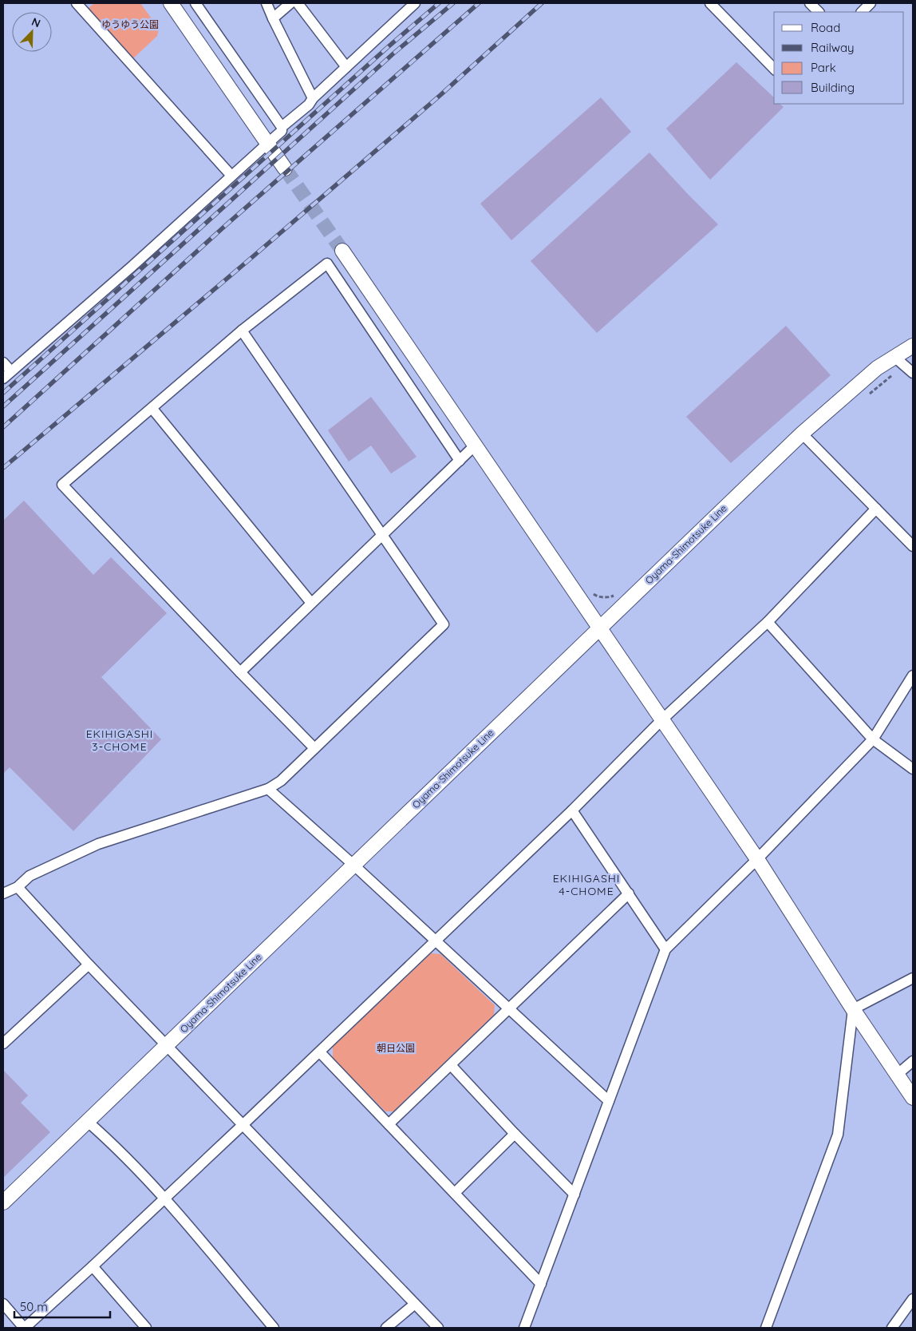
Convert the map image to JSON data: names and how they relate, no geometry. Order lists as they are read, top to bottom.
{
  "streets": {
    "main road": ["Oyama-Shimotsuke Line"]
  },
  "districts": ["EKIHIGASHI 3-CHOME", "EKIHIGASHI 4-CHOME"],
  "parks": ["ゆうゆう公園", "朝日公園"],
  "legend": [
    "Road",
    "Railway",
    "Park",
    "Building"
  ],
  "scale_bar": "50 m",
  "north": "top right"
}
